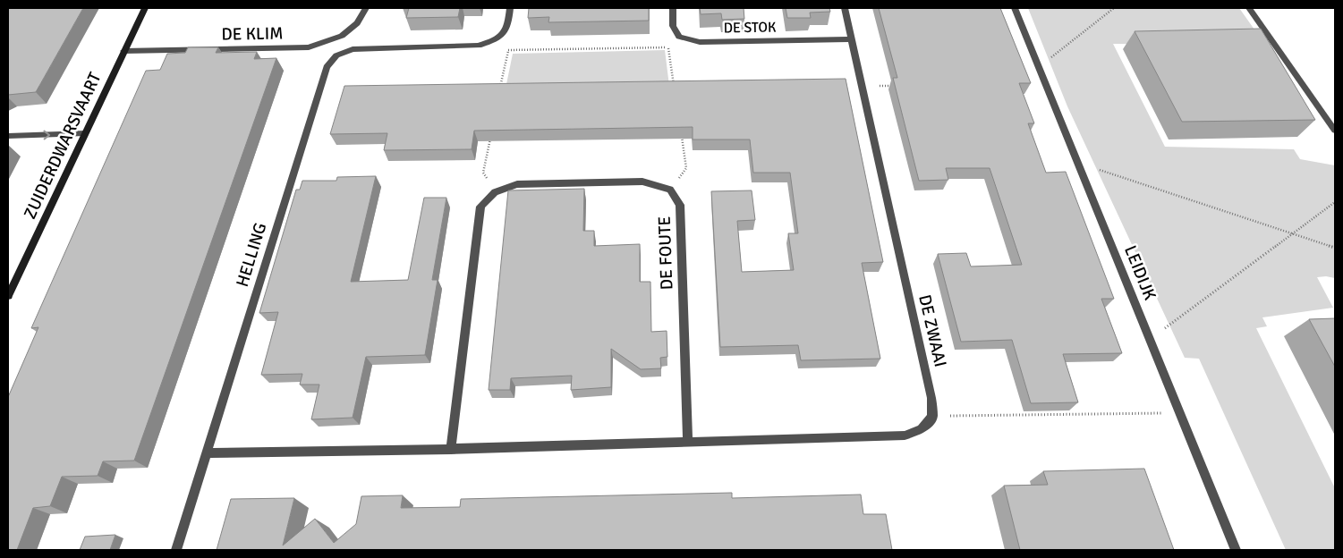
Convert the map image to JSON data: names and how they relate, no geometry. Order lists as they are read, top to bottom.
{
  "streets": {
    "main road": ["ZUIDERDWARSVAART"],
    "street": [
      "DE STOK",
      "DE KLIM",
      "DE FOUTE",
      "HELLING",
      "LEIDIJK",
      "DE ZWAAI"
    ]
  },
  "crossings": [
    ["DE STOK", "DE ZWAAI"],
    ["DE KLIM", "ZUIDERDWARSVAART"]
  ]
}
